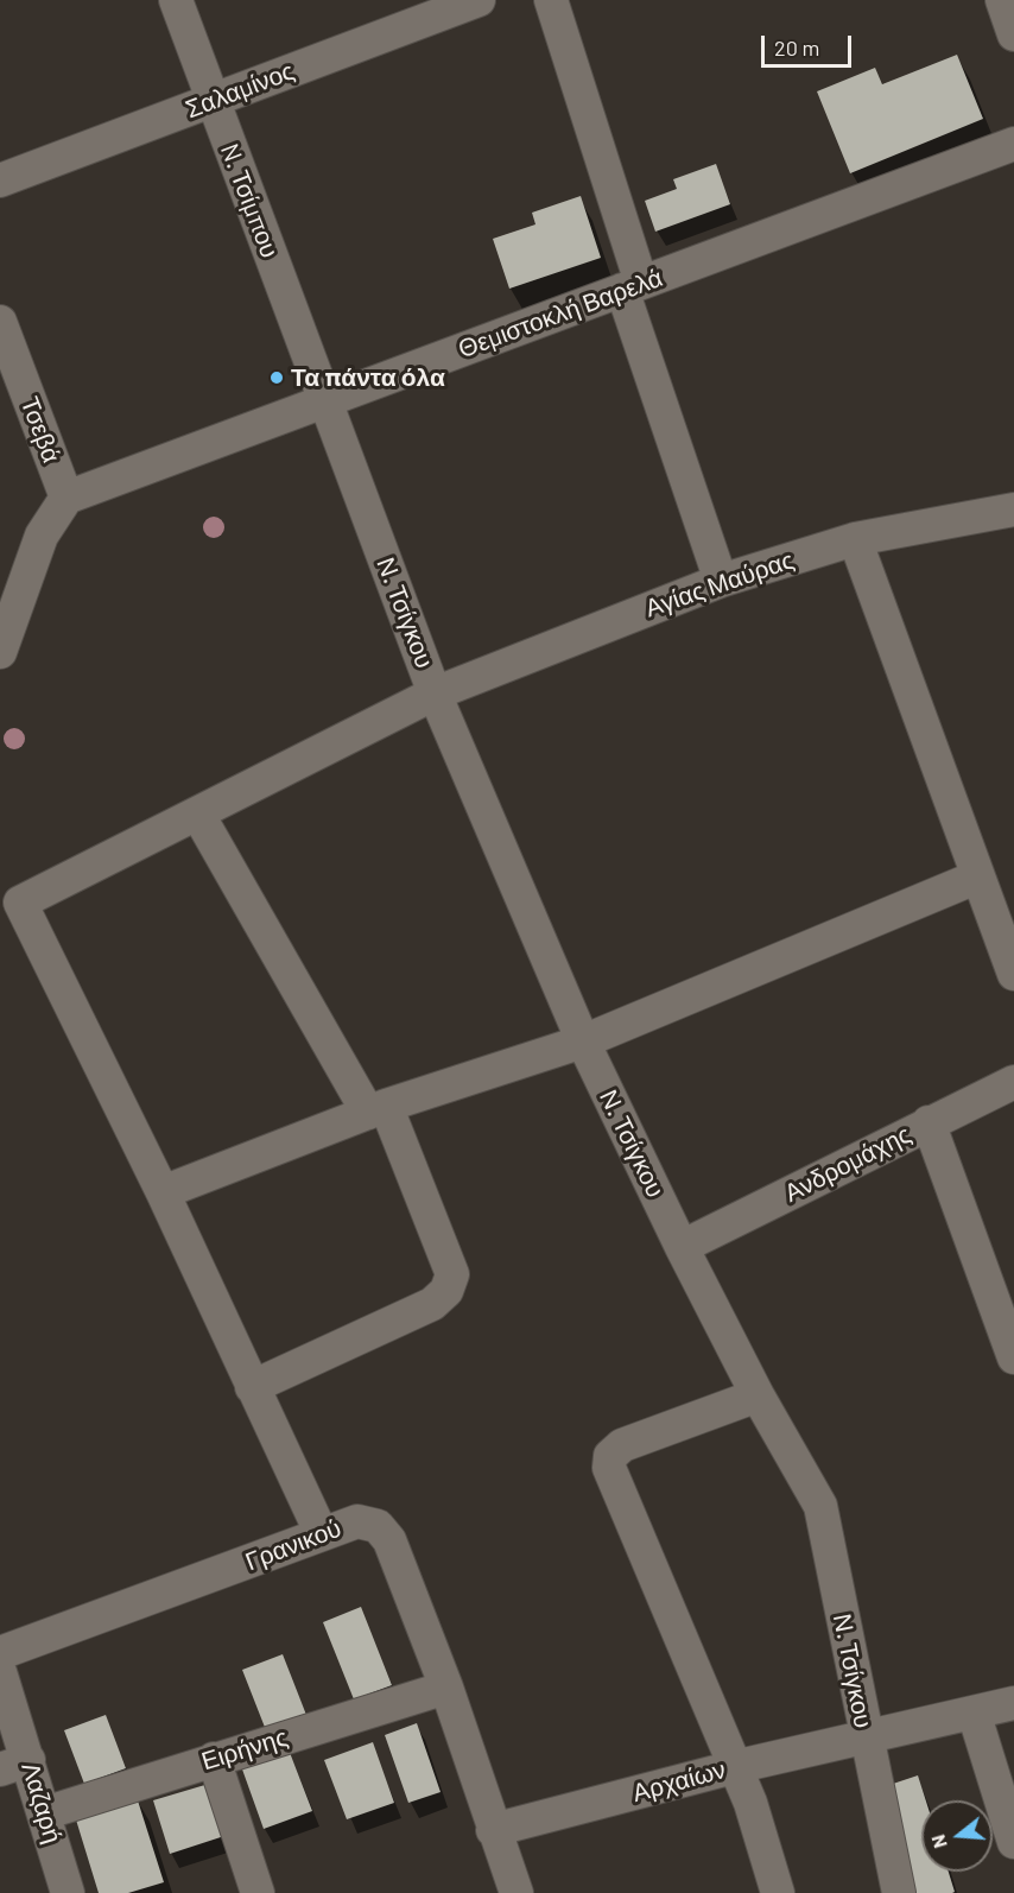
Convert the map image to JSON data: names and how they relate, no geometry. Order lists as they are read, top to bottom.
{
  "streets": {
    "street": [
      "Σαλαμίνος",
      "N. Τσίμπου",
      "Θεμιστοκλή Βαρελά",
      "Τσεβά",
      "Αγίας Μαύρας",
      "Ν. Τσίγκου",
      "Ανδρομάχης",
      "Γρανικού",
      "Ειρήνης",
      "Αρχαίων",
      "Λαζαρή"
    ]
  },
  "crossings": [
    ["Σαλαμίνος", "N. Τσίμπου"],
    ["N. Τσίμπου", "Θεμιστοκλή Βαρελά"],
    ["N. Τσίμπου", "Ν. Τσίγκου"],
    ["Θεμιστοκλή Βαρελά", "Τσεβά"],
    ["Θεμιστοκλή Βαρελά", "Ν. Τσίγκου"],
    ["Αγίας Μαύρας", "Ν. Τσίγκου"],
    ["Ν. Τσίγκου", "Ανδρομάχης"],
    ["Ν. Τσίγκου", "Αρχαίων"],
    ["Γρανικού", "Ειρήνης"],
    ["Γρανικού", "Αρχαίων"],
    ["Ειρήνης", "Λαζαρή"]
  ],
  "places": ["Τα πάντα όλα"],
  "scale_bar": "20 m",
  "north": "left"
}
